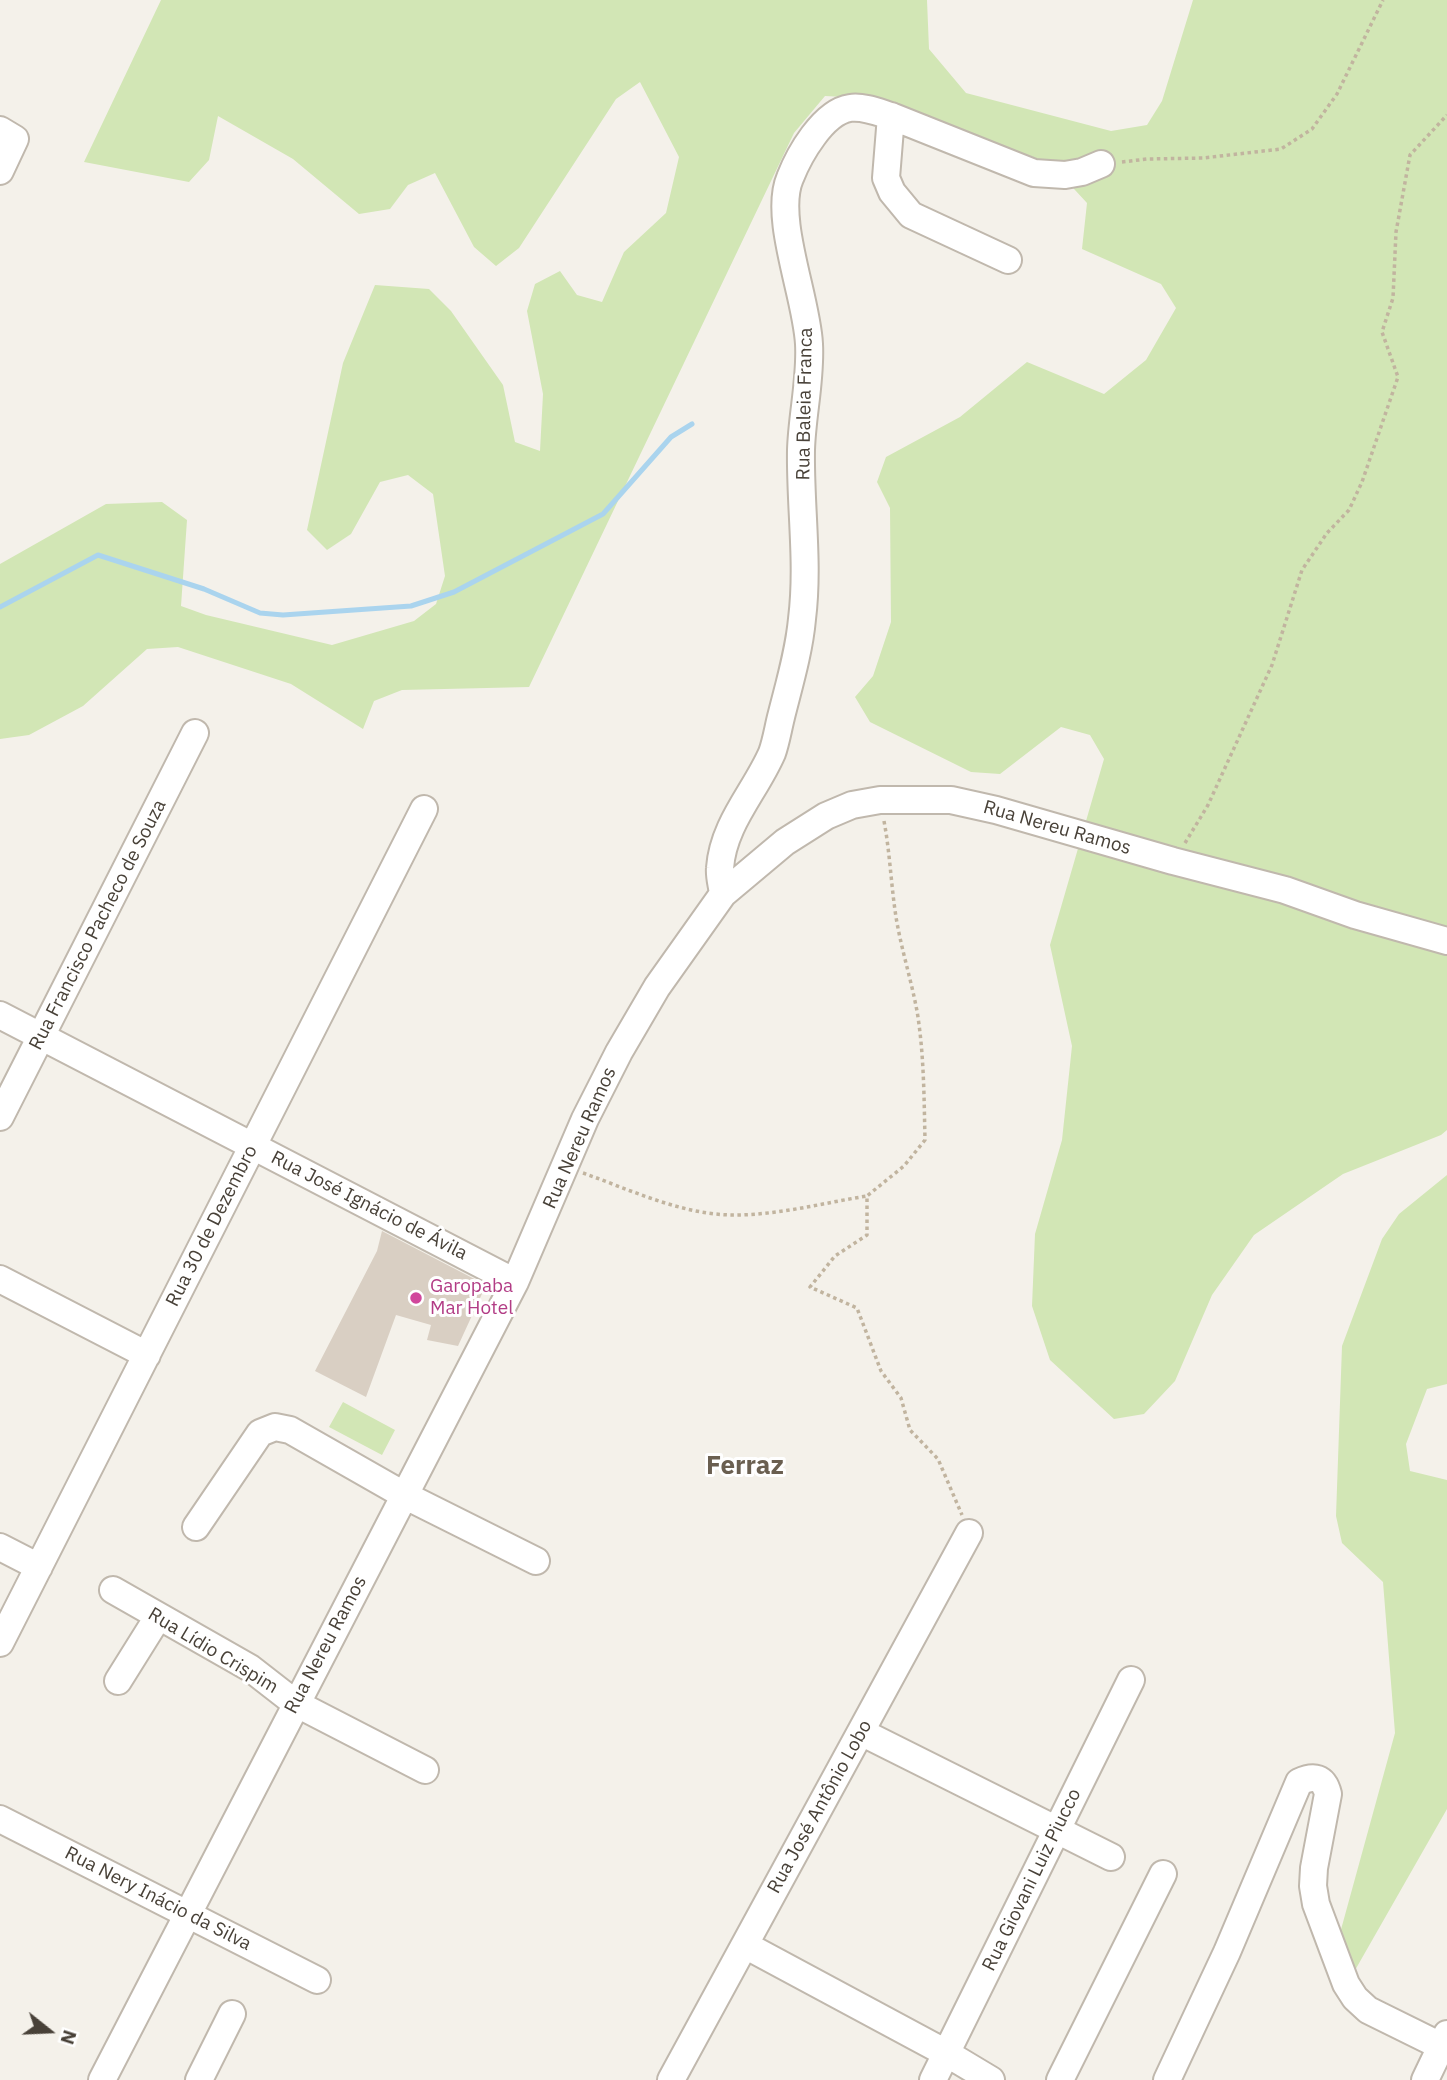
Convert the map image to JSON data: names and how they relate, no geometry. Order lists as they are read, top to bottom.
{
  "streets": {
    "street": [
      "Rua Baleia Franca",
      "Rua Nereu Ramos",
      "Rua Francisco Pacheco de Souza",
      "Rua José Ignácio de Ávila",
      "Rua 30 de Dezembro",
      "Rua Lídio Crispim",
      "Rua José Antônio Lobo",
      "Rua Giovani Luiz Piucco",
      "Rua Nery Inácio da Silva"
    ]
  },
  "crossings": [
    ["Rua Baleia Franca", "Rua Nereu Ramos"],
    ["Rua Nereu Ramos", "Rua José Ignácio de Ávila"],
    ["Rua Nereu Ramos", "Rua Lídio Crispim"],
    ["Rua Nereu Ramos", "Rua Nery Inácio da Silva"],
    ["Rua Francisco Pacheco de Souza", "Rua José Ignácio de Ávila"],
    ["Rua José Ignácio de Ávila", "Rua 30 de Dezembro"]
  ],
  "districts": ["Ferraz"],
  "places": ["Garopaba Mar Hotel"],
  "north": "right"
}
